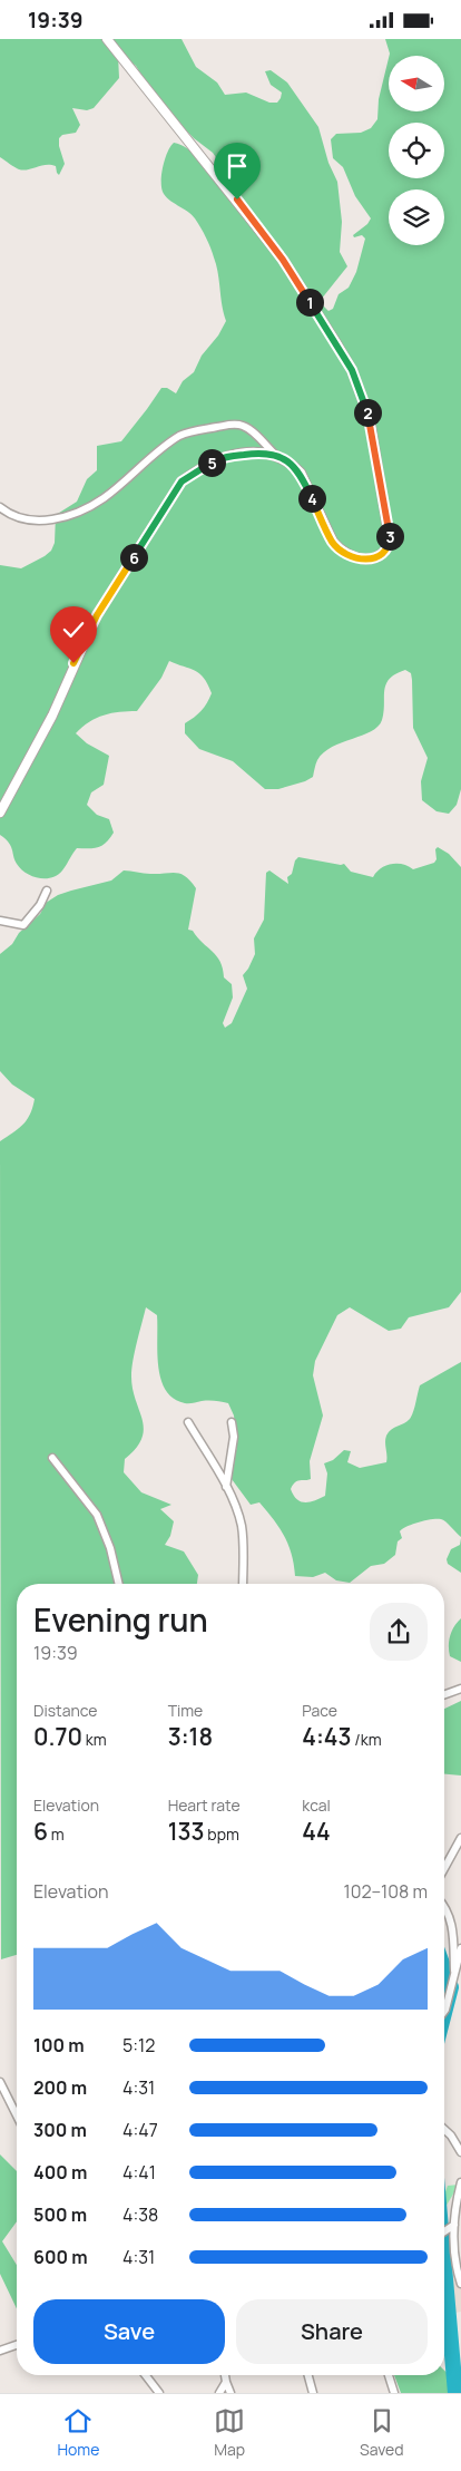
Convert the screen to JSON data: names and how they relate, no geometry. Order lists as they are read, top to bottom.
{
  "north": "left",
  "page": {
    "status": "19:39",
    "pins": [
      "1",
      "2",
      "5",
      "4",
      "3",
      "6"
    ],
    "heading": ["Evening run", "19:39"],
    "stats": [
      ["Distance", "0.70 km"],
      ["Time", "3:18"],
      ["Pace", "4:43 /km"],
      ["Elevation", "6 m"],
      ["Heart rate", "133 bpm"],
      ["kcal", "44"]
    ],
    "chart": ["Elevation", "102–108 m"],
    "list": [
      {
        "name": "100 m",
        "note": "5:12"
      },
      {
        "name": "200 m",
        "note": "4:31"
      },
      {
        "name": "300 m",
        "note": "4:47"
      },
      {
        "name": "400 m",
        "note": "4:41"
      },
      {
        "name": "500 m",
        "note": "4:38"
      },
      {
        "name": "600 m",
        "note": "4:31"
      }
    ],
    "buttons": ["Save", "Share"],
    "tabs": ["Home", "Map", "Saved"]
  }
}
